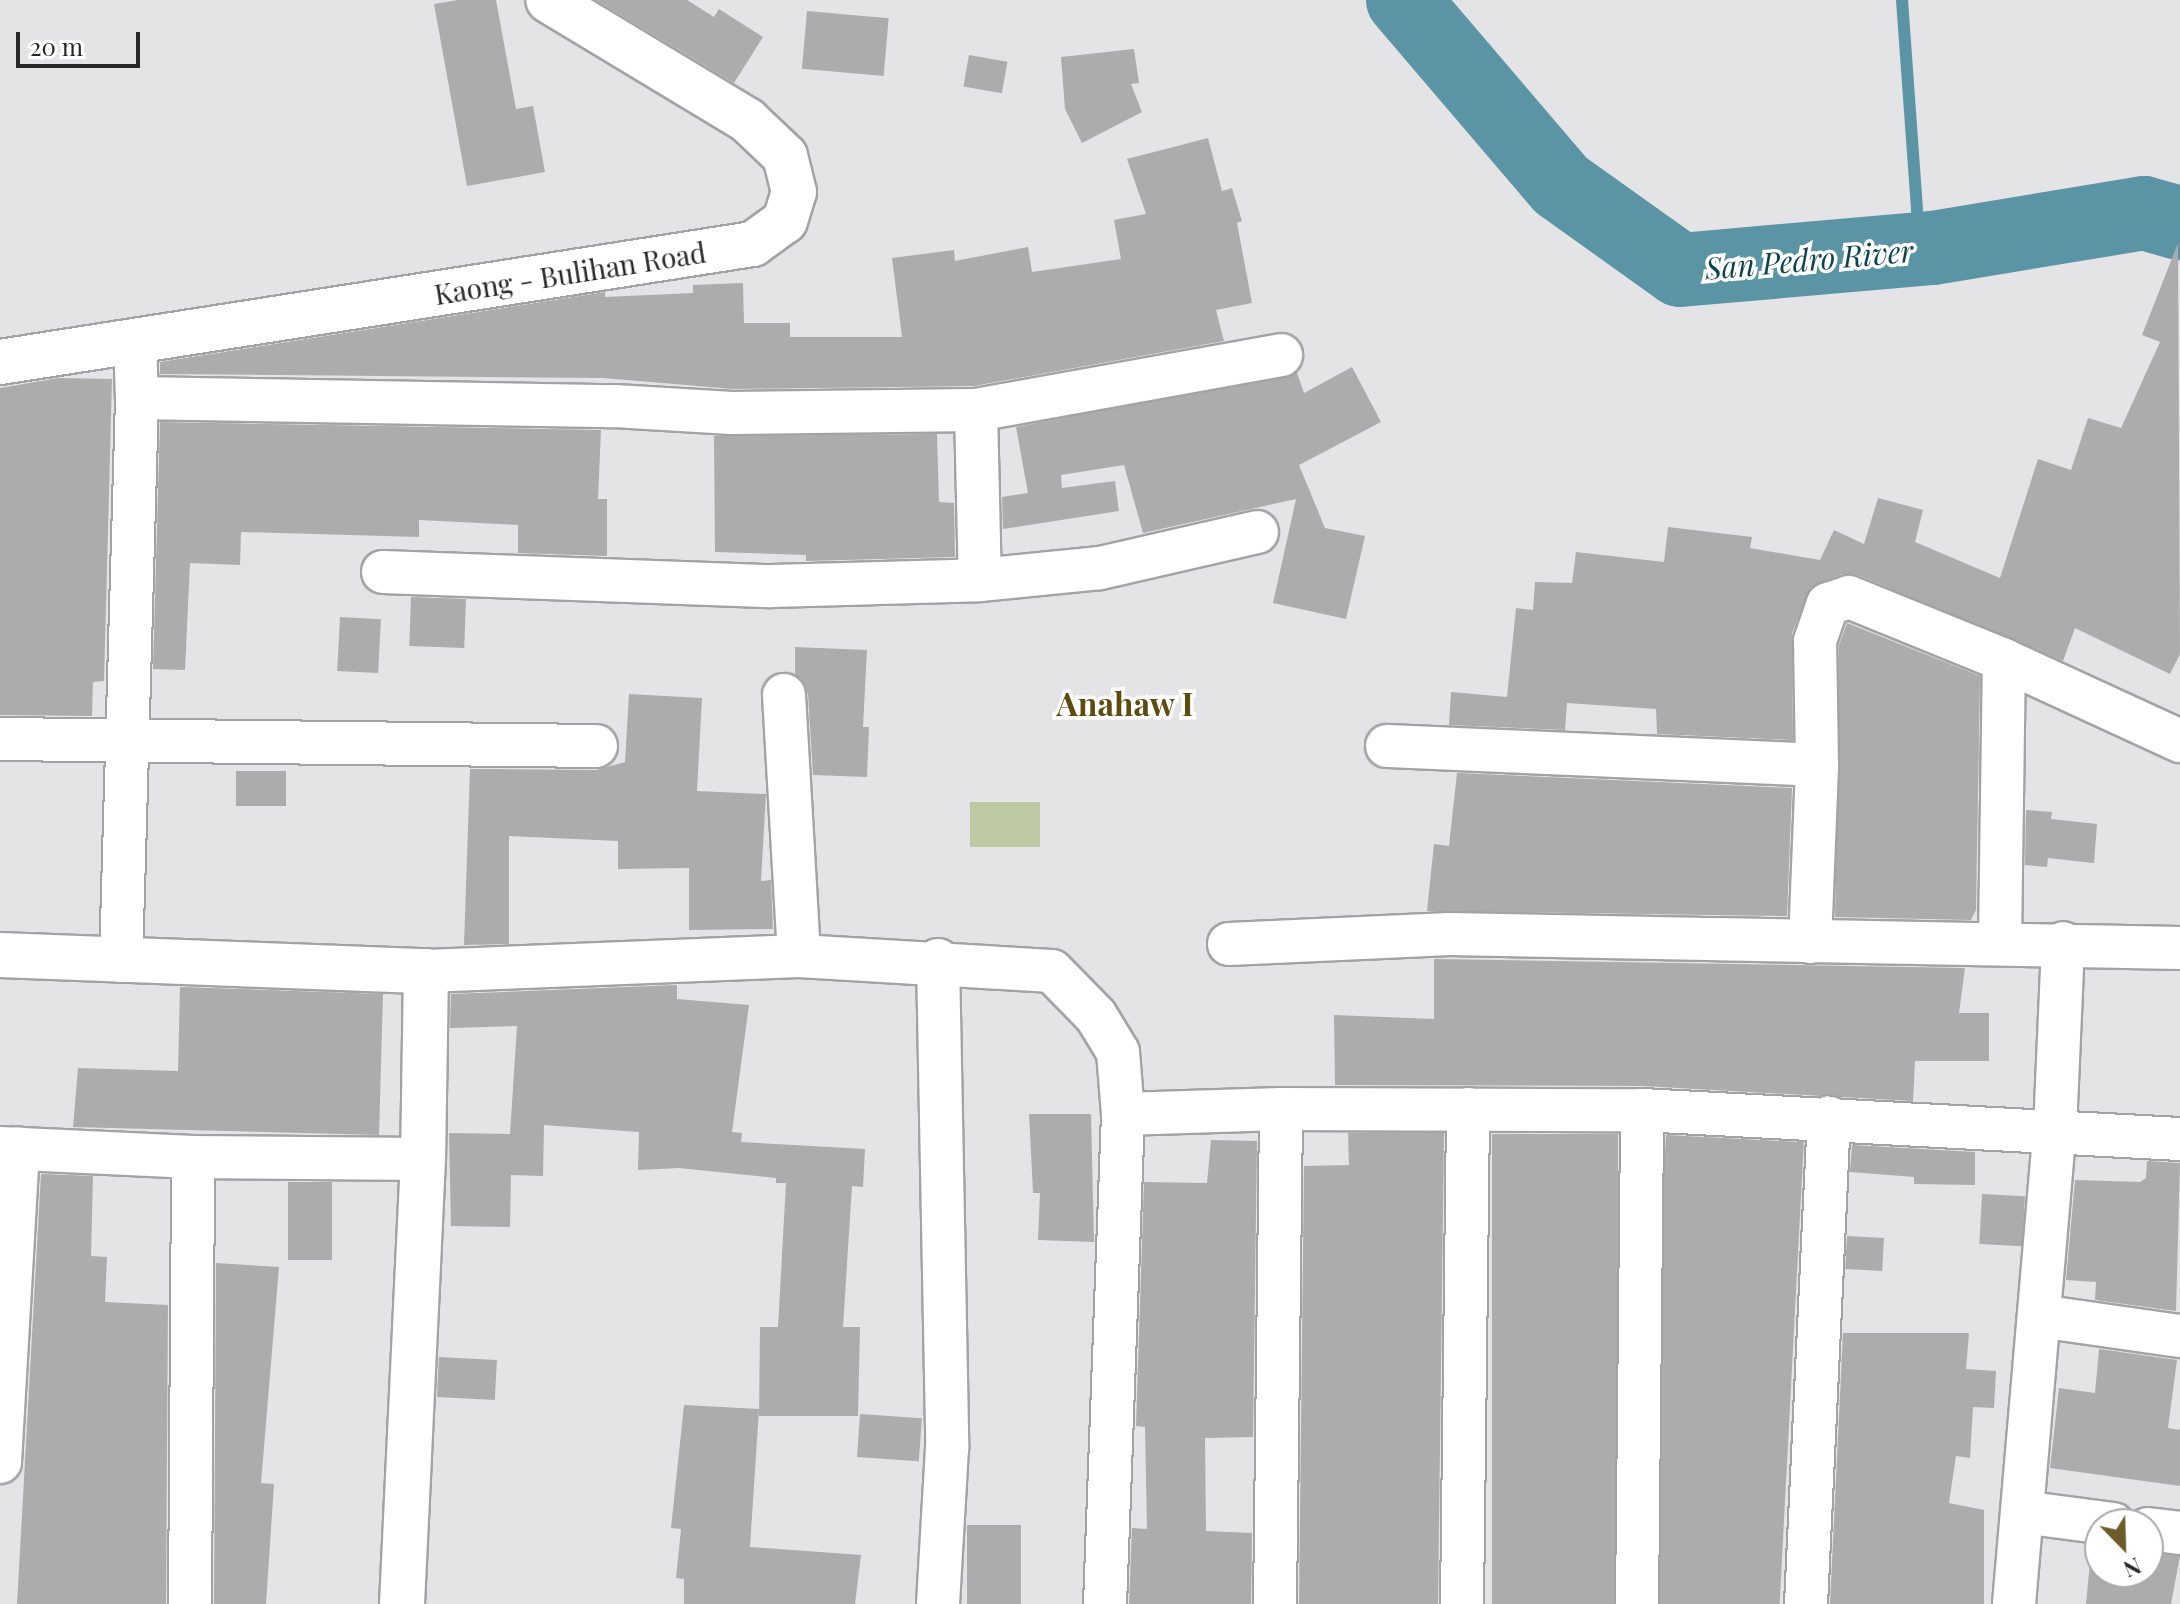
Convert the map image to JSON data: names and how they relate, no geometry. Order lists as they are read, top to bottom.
{
  "streets": {
    "street": ["Kaong - Bulihan Road"]
  },
  "districts": ["Anahaw I"],
  "water": ["San Pedro River"],
  "scale_bar": "20 m",
  "north": "bottom right"
}
